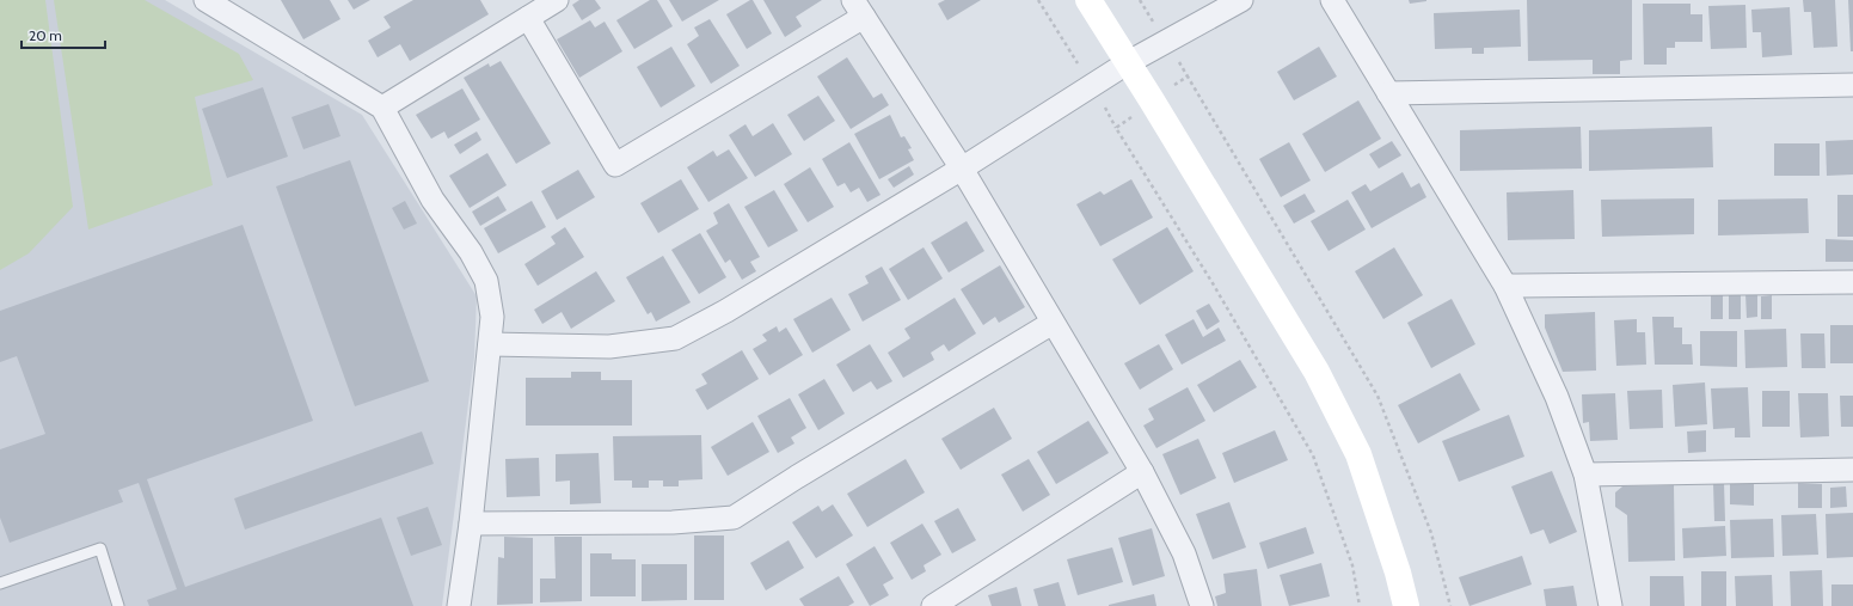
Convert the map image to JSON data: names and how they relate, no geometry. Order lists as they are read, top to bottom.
{
  "scale_bar": "20 m"
}
